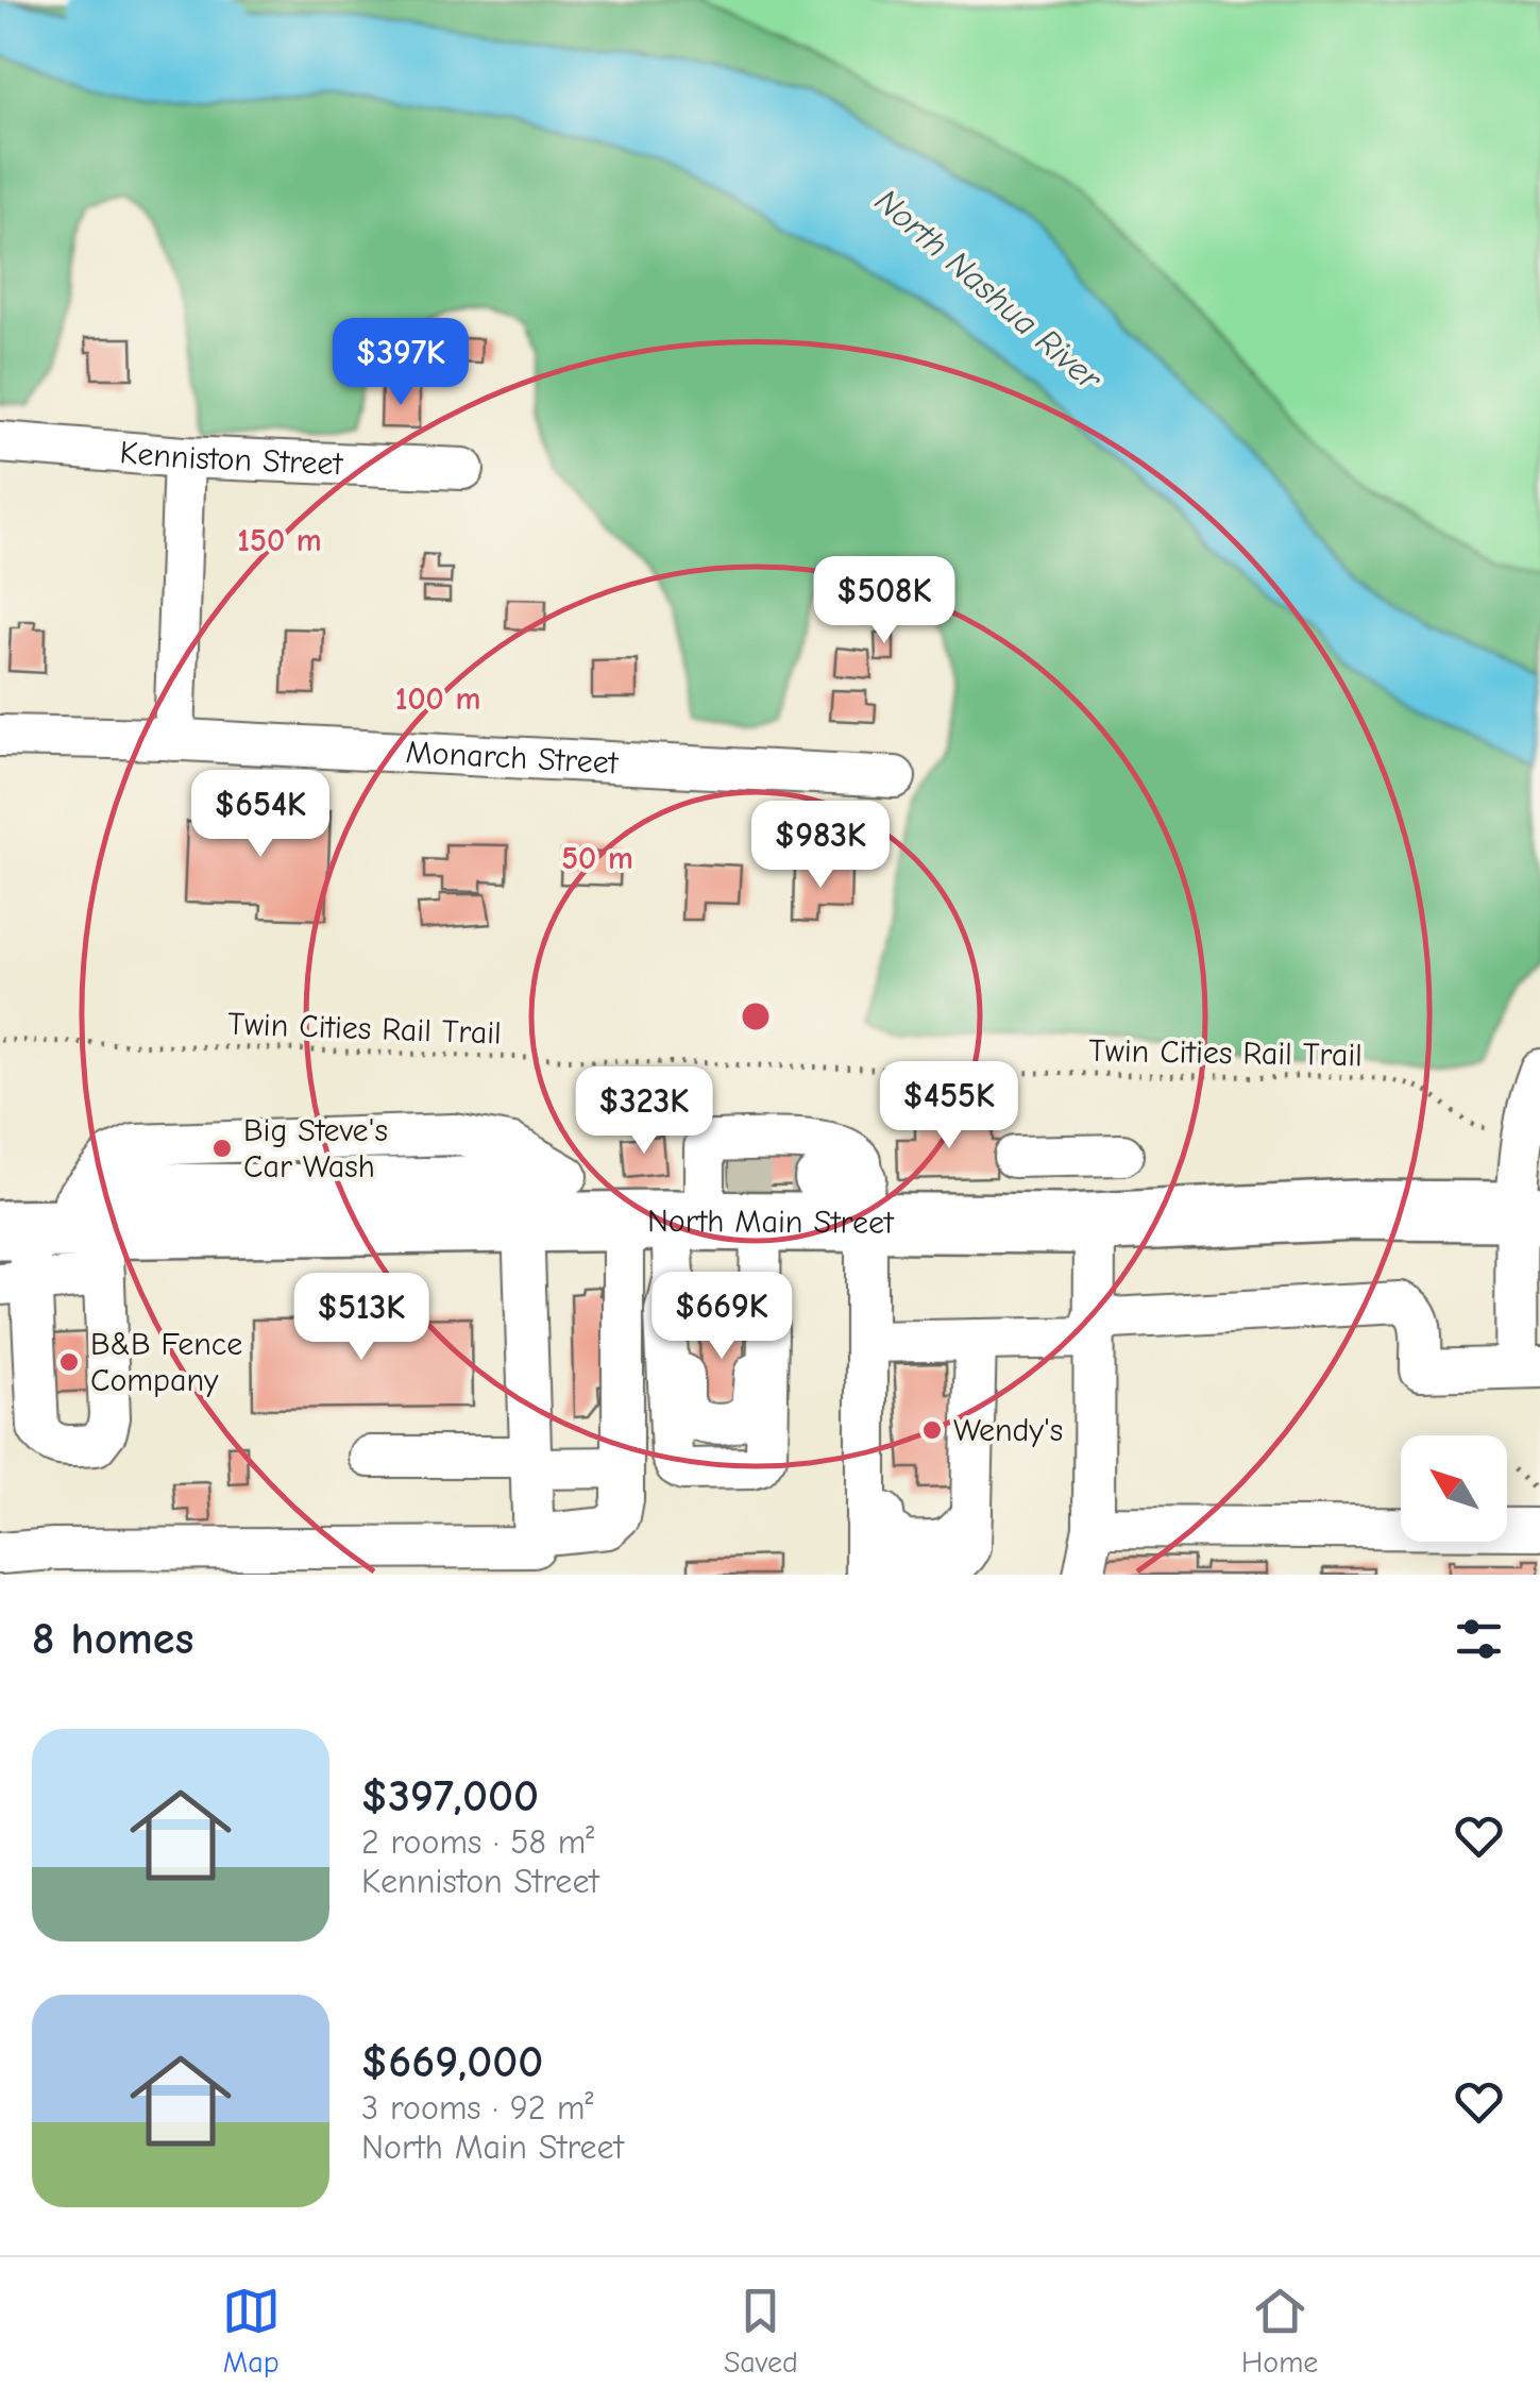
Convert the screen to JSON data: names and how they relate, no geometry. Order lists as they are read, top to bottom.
{
  "streets": {
    "highway": ["North Main Street"],
    "street": ["Kenniston Street", "Monarch Street"],
    "path": ["Twin Cities Rail Trail"]
  },
  "water": ["North Nashua River"],
  "places": ["Big Steve's Car Wash", "B&B Fence Company", "Wendy's"],
  "north": "top left",
  "page": {
    "price": [
      "$397K",
      "$508K",
      "$654K",
      "$983K",
      "$455K",
      "$323K",
      "$669K",
      "$513K"
    ],
    "heading": "8 homes",
    "list": [
      {
        "name": "$397,000",
        "note": "2 rooms · 58 m² · Kenniston Street"
      },
      {
        "name": "$669,000",
        "note": "3 rooms · 92 m² · North Main Street"
      }
    ],
    "tabs": ["Map", "Saved", "Home"]
  },
  "rings": ["150 m", "100 m", "50 m"]
}
